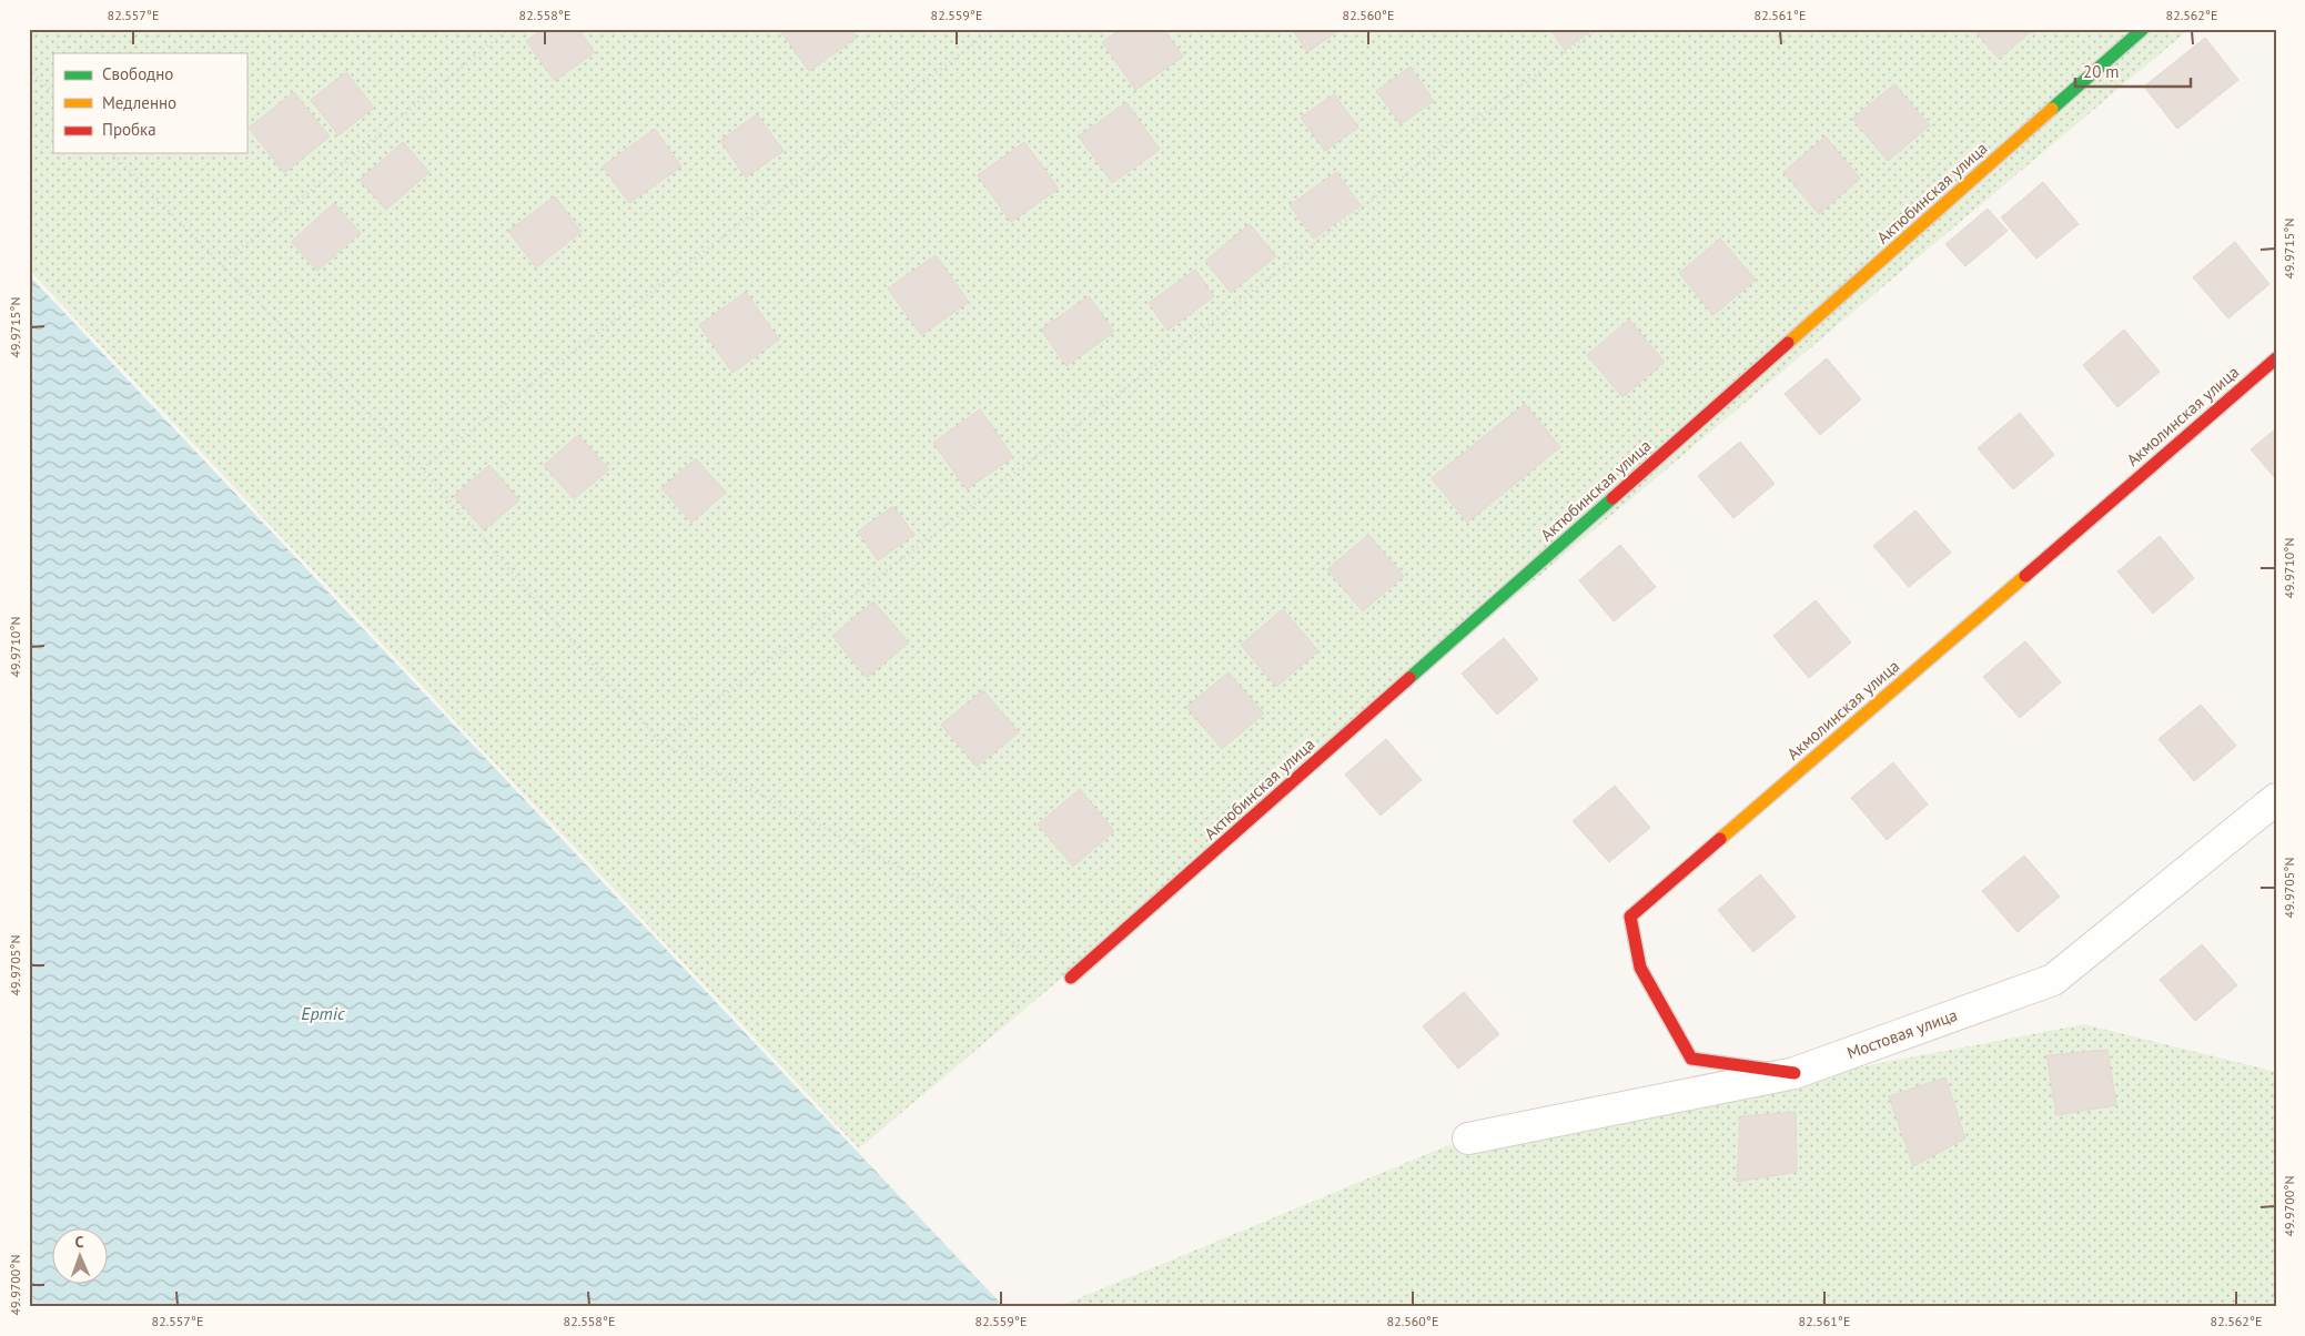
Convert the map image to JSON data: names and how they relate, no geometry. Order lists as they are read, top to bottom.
{
  "streets": {
    "street": ["Актюбинская улица", "Акмолинская улица", "Мостовая улица"]
  },
  "crossings": [
    ["Акмолинская улица", "Мостовая улица"]
  ],
  "water": ["Ертіс"],
  "legend": ["Свободно", "Медленно", "Пробка"],
  "scale_bar": "20 m",
  "north": "top",
  "coordinates": [
    "82.557°E",
    "82.558°E",
    "82.559°E",
    "82.560°E",
    "82.561°E",
    "82.562°E",
    "49.9715°N",
    "49.9710°N",
    "49.9705°N",
    "49.9700°N"
  ]
}
